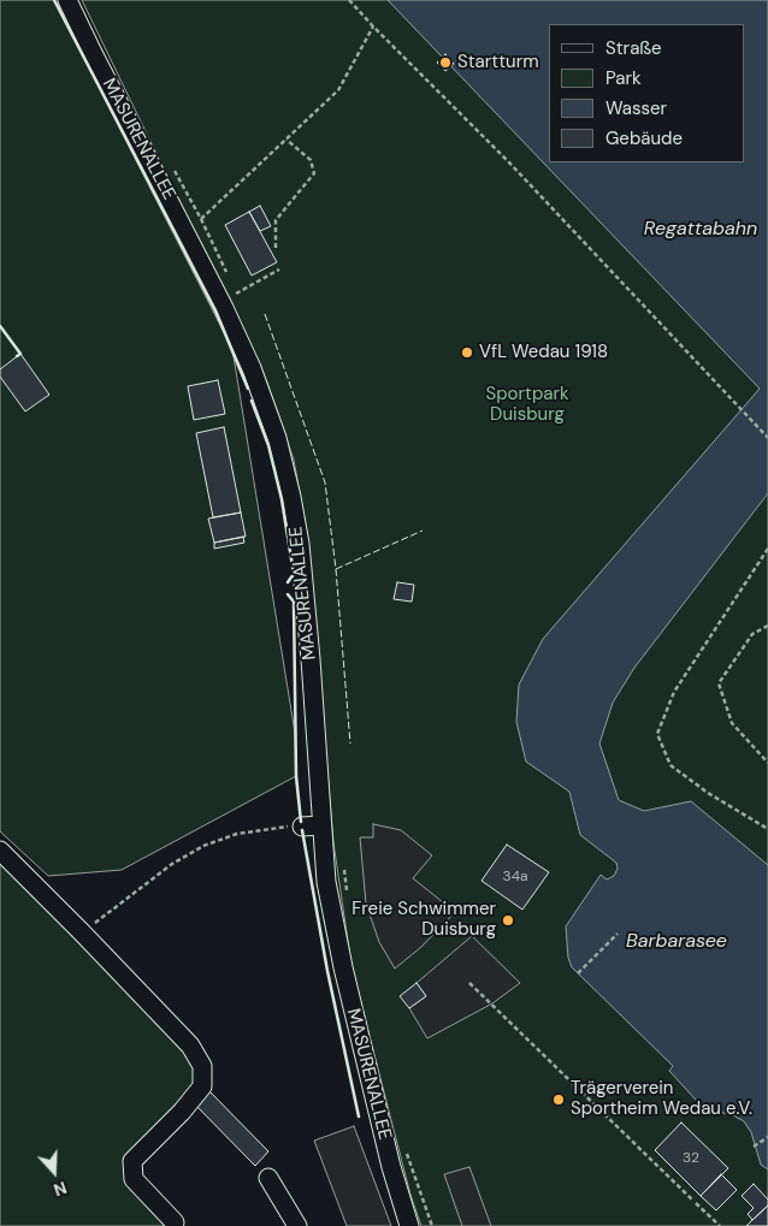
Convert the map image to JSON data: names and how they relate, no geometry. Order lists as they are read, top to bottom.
{
  "streets": {
    "street": ["MASURENALLEE"]
  },
  "water": ["Regattabahn", "Barbarasee"],
  "parks": ["Sportpark Duisburg"],
  "places": [
    "Startturm",
    "VfL Wedau 1918",
    "Freie Schwimmer Duisburg",
    "Trägerverein Sportheim Wedau e.V."
  ],
  "house_numbers": ["34a", "32"],
  "legend": [
    "Straße",
    "Park",
    "Wasser",
    "Gebäude"
  ],
  "north": "bottom"
}
